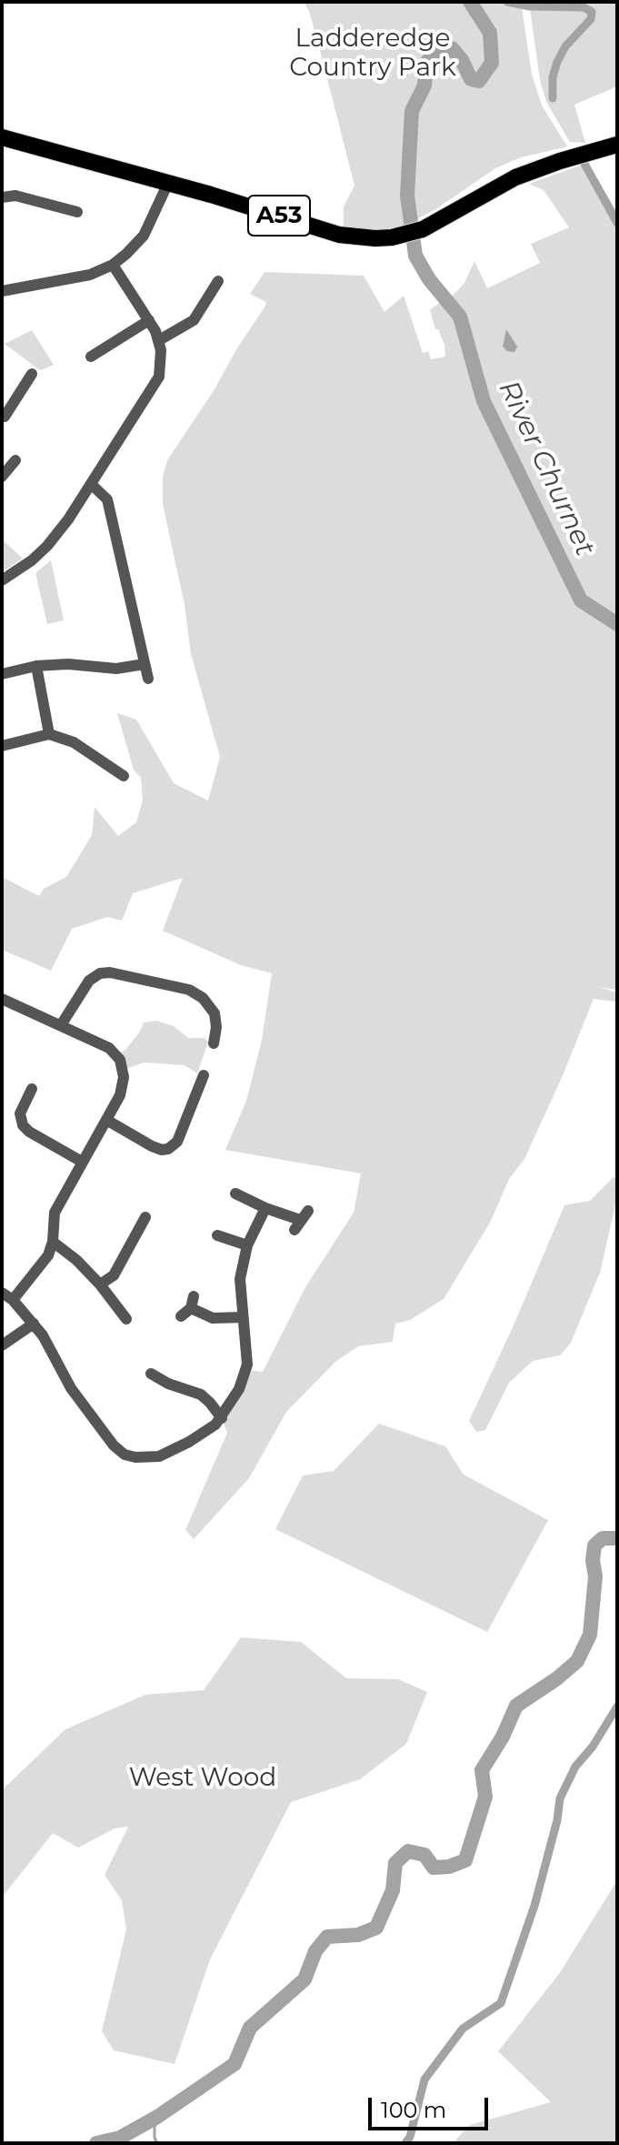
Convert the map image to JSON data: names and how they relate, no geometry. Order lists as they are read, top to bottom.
{
  "streets": {
    "highway": ["A53"]
  },
  "water": ["River Churnet"],
  "parks": ["Ladderedge Country Park", "West Wood"],
  "scale_bar": "100 m"
}
